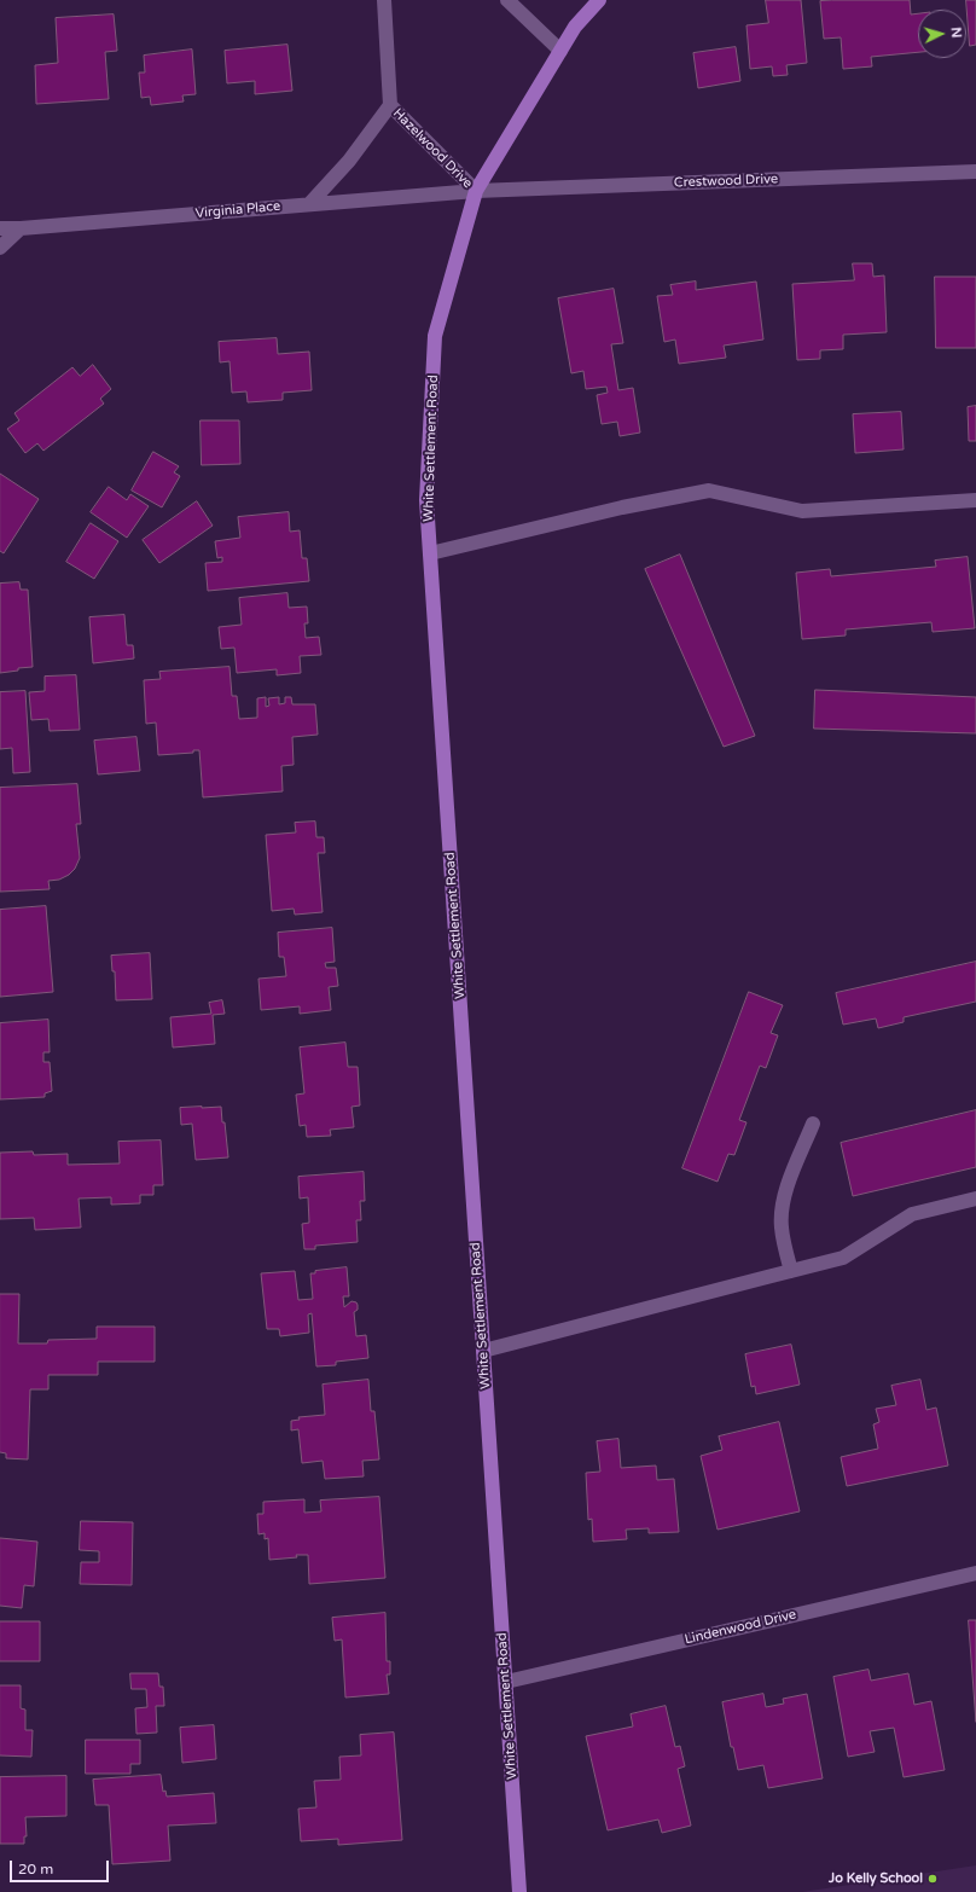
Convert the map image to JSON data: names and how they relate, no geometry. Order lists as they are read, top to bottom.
{
  "streets": {
    "main road": ["White Settlement Road"],
    "street": [
      "Hazelwood Drive",
      "Crestwood Drive",
      "Virginia Place",
      "Lindenwood Drive"
    ]
  },
  "crossings": [
    ["Hazelwood Drive", "Crestwood Drive"],
    ["Hazelwood Drive", "Virginia Place"],
    ["Hazelwood Drive", "White Settlement Road"],
    ["Crestwood Drive", "Virginia Place"],
    ["Crestwood Drive", "White Settlement Road"],
    ["Virginia Place", "White Settlement Road"],
    ["White Settlement Road", "Lindenwood Drive"]
  ],
  "places": ["Jo Kelly School"],
  "scale_bar": "20 m",
  "north": "right"
}
